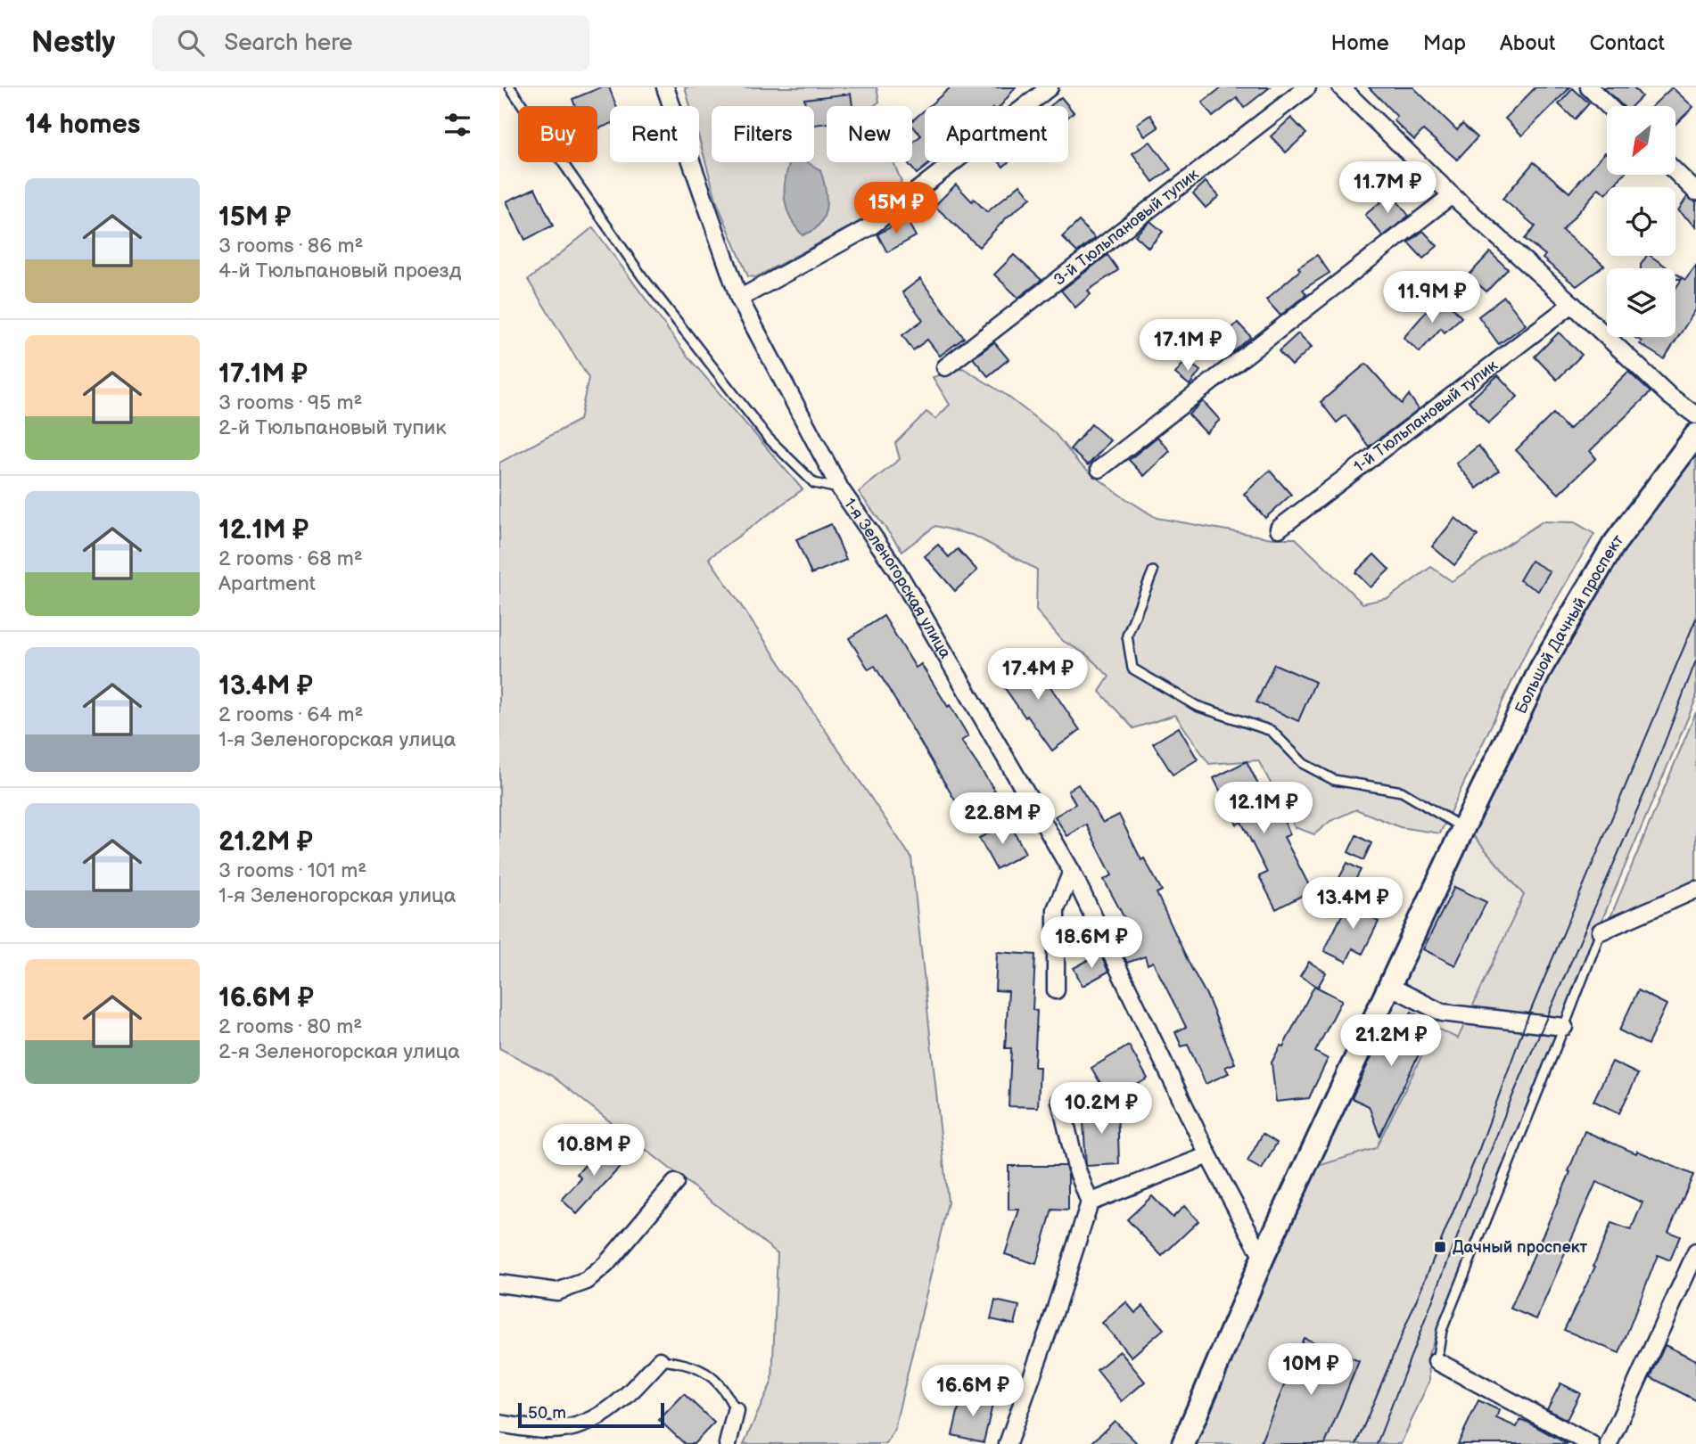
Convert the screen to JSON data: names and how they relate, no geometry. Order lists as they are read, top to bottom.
{
  "streets": {
    "main road": ["Большой Дачный проспект"],
    "street": ["3-й Тюльпановый тупик", "1-й Тюльпановый тупик", "1-я Зеленогорская улица"]
  },
  "places": {
    "transit": ["Дачный проспект"]
  },
  "scale_bar": "50 m",
  "north": "bottom left",
  "page": {
    "header": "Nestly",
    "search": "Search here",
    "nav": [
      "Home",
      "Map",
      "About",
      "Contact"
    ],
    "heading": "14 homes",
    "chip": [
      "Buy",
      "Rent",
      "Filters",
      "New",
      "Apartment"
    ],
    "price": [
      "11.7M ₽",
      "15M ₽",
      "11.9M ₽",
      "17.1M ₽",
      "17.4M ₽",
      "12.1M ₽",
      "22.8M ₽",
      "13.4M ₽",
      "18.6M ₽",
      "21.2M ₽",
      "10.2M ₽",
      "10.8M ₽",
      "10M ₽",
      "16.6M ₽"
    ],
    "list": [
      {
        "name": "15M ₽",
        "note": "3 rooms · 86 m² · 4-й Тюльпановый проезд"
      },
      {
        "name": "17.1M ₽",
        "note": "3 rooms · 95 m² · 2-й Тюльпановый тупик"
      },
      {
        "name": "12.1M ₽",
        "note": "2 rooms · 68 m² · Apartment"
      },
      {
        "name": "13.4M ₽",
        "note": "2 rooms · 64 m² · 1-я Зеленогорская улица"
      },
      {
        "name": "21.2M ₽",
        "note": "3 rooms · 101 m² · 1-я Зеленогорская улица"
      },
      {
        "name": "16.6M ₽",
        "note": "2 rooms · 80 m² · 2-я Зеленогорская улица"
      }
    ],
    "scale": "50 m"
  }
}
